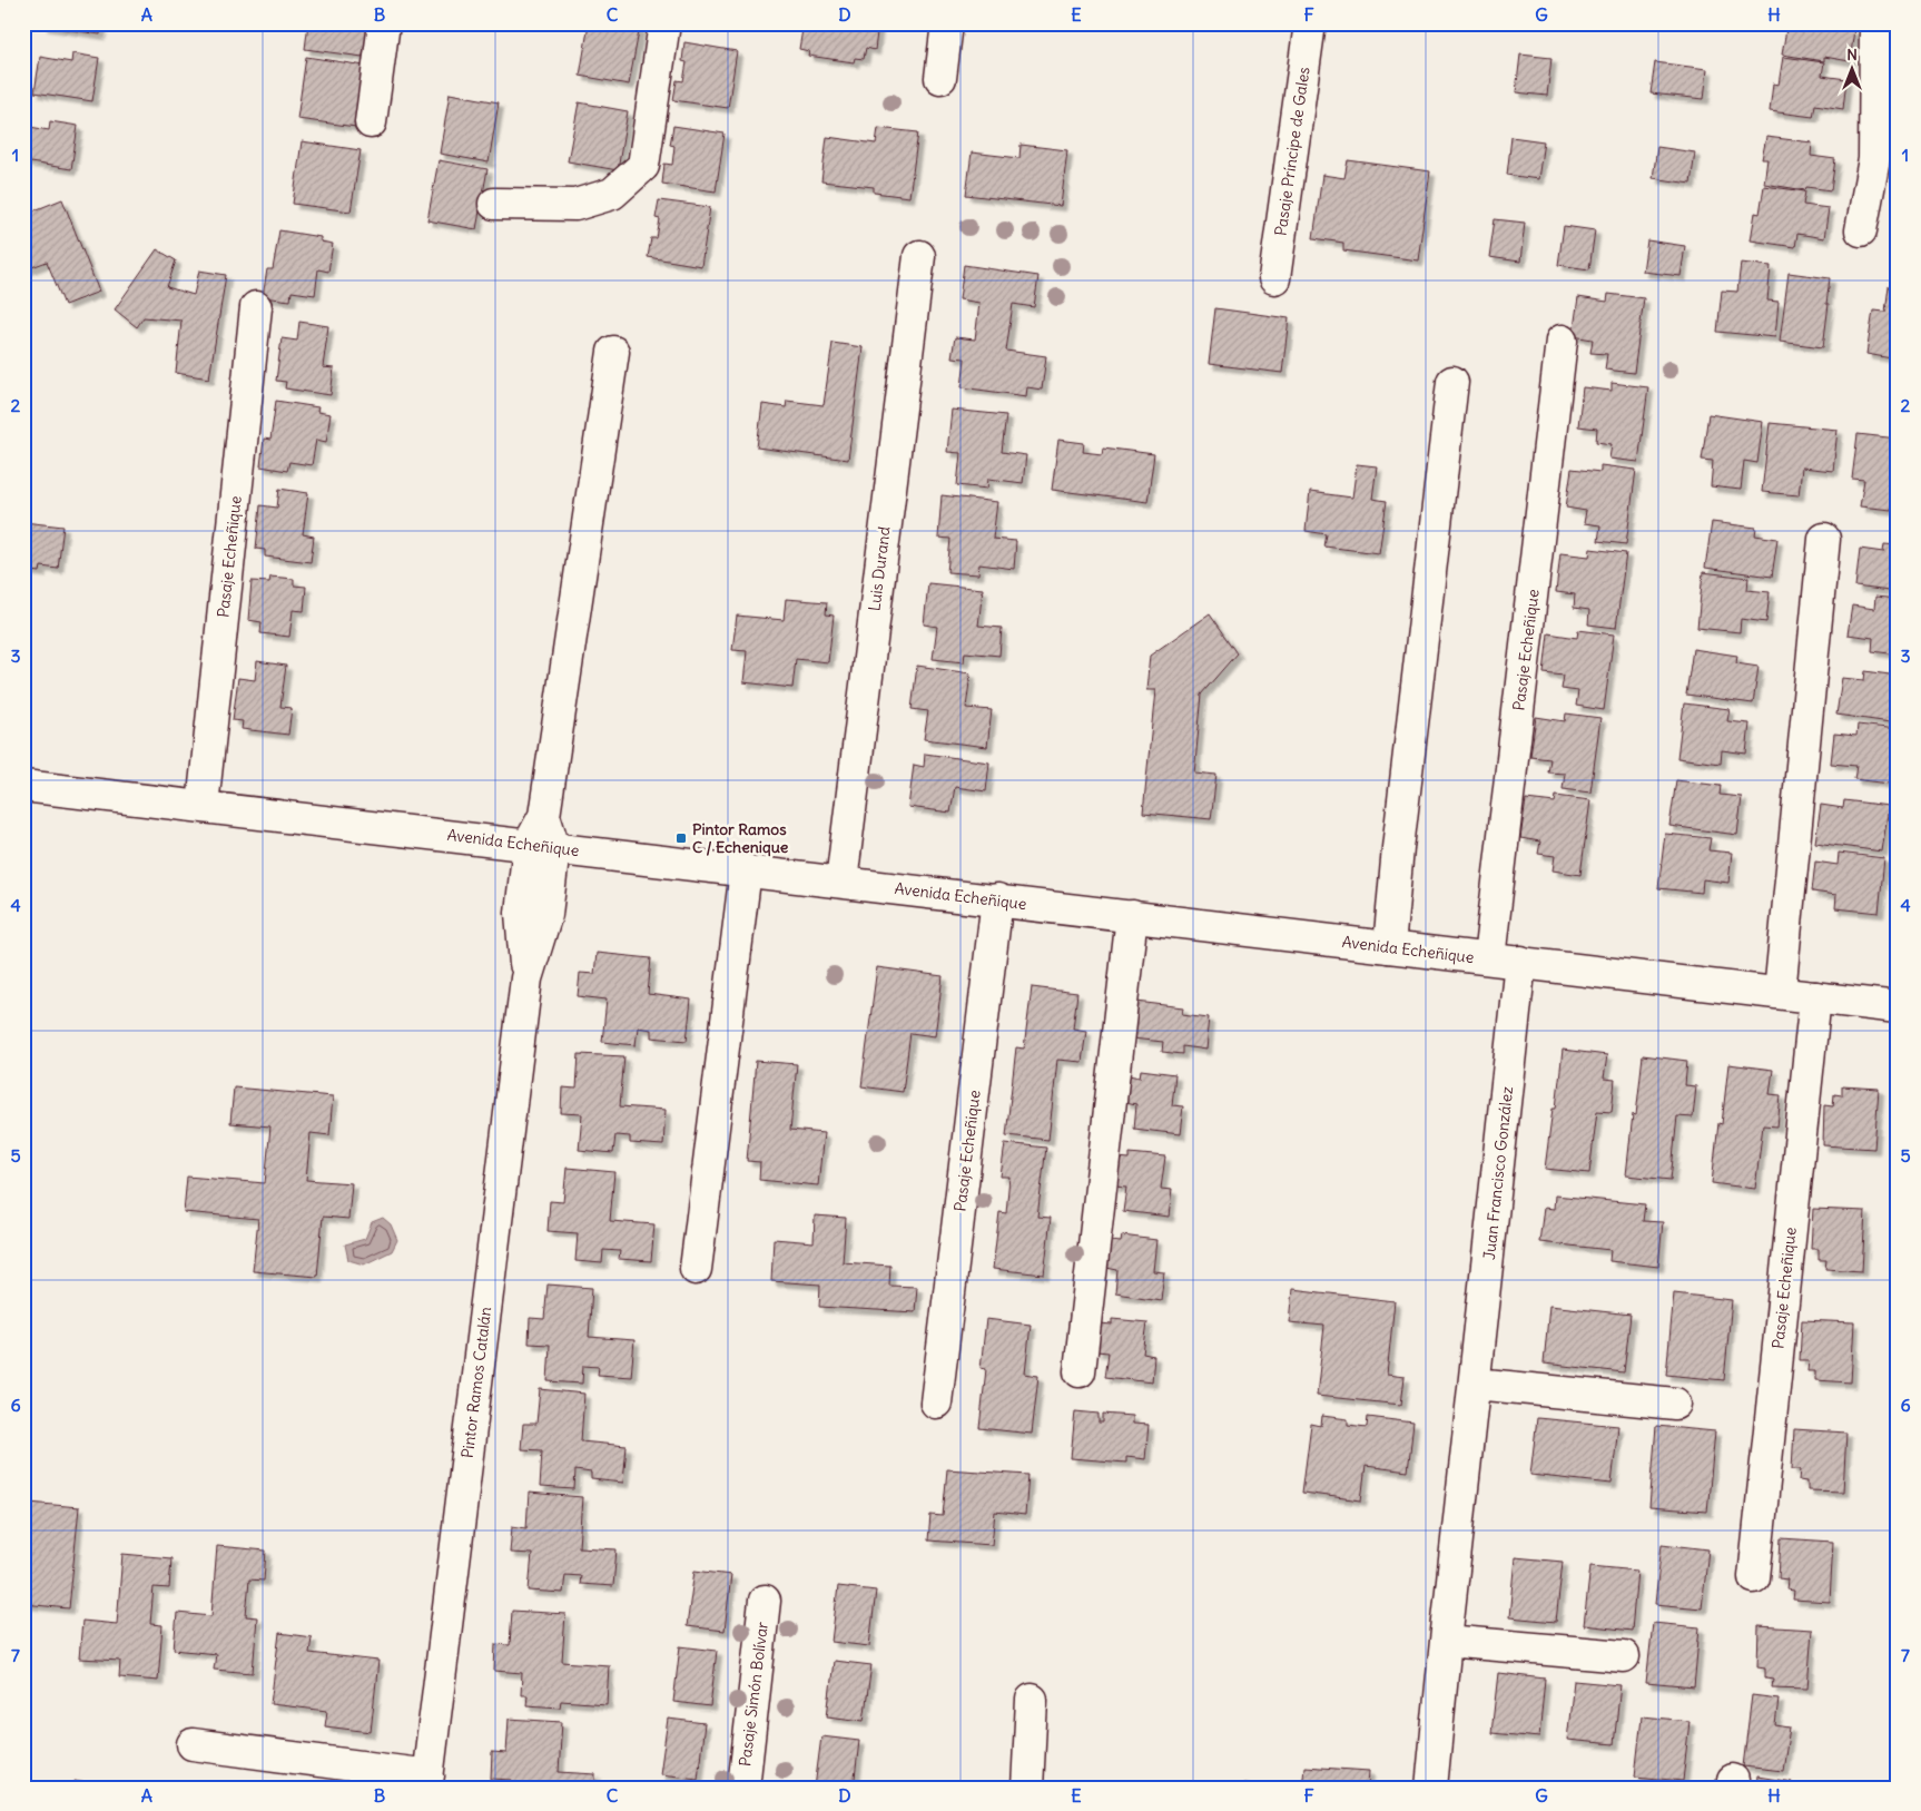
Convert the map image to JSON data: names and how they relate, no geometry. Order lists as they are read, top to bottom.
{
  "streets": {
    "street": [
      "Pasaje Príncipe de Gales",
      "Pasaje Echeñique",
      "Luis Durand",
      "Avenida Echeñique",
      "Juan Francisco González",
      "Pintor Ramos Catalán",
      "Pasaje Simón Bolívar"
    ]
  },
  "crossings": [
    ["Pasaje Echeñique", "Avenida Echeñique"],
    ["Luis Durand", "Avenida Echeñique"],
    ["Avenida Echeñique", "Juan Francisco González"],
    ["Avenida Echeñique", "Pintor Ramos Catalán"]
  ],
  "places": {
    "transit": ["Pintor Ramos C / Echenique"]
  },
  "north": "top",
  "grid": {
    "columns": [
      "A",
      "B",
      "C",
      "D",
      "E",
      "F",
      "G",
      "H"
    ],
    "rows": [
      "1",
      "2",
      "3",
      "4",
      "5",
      "6",
      "7"
    ]
  }
}
